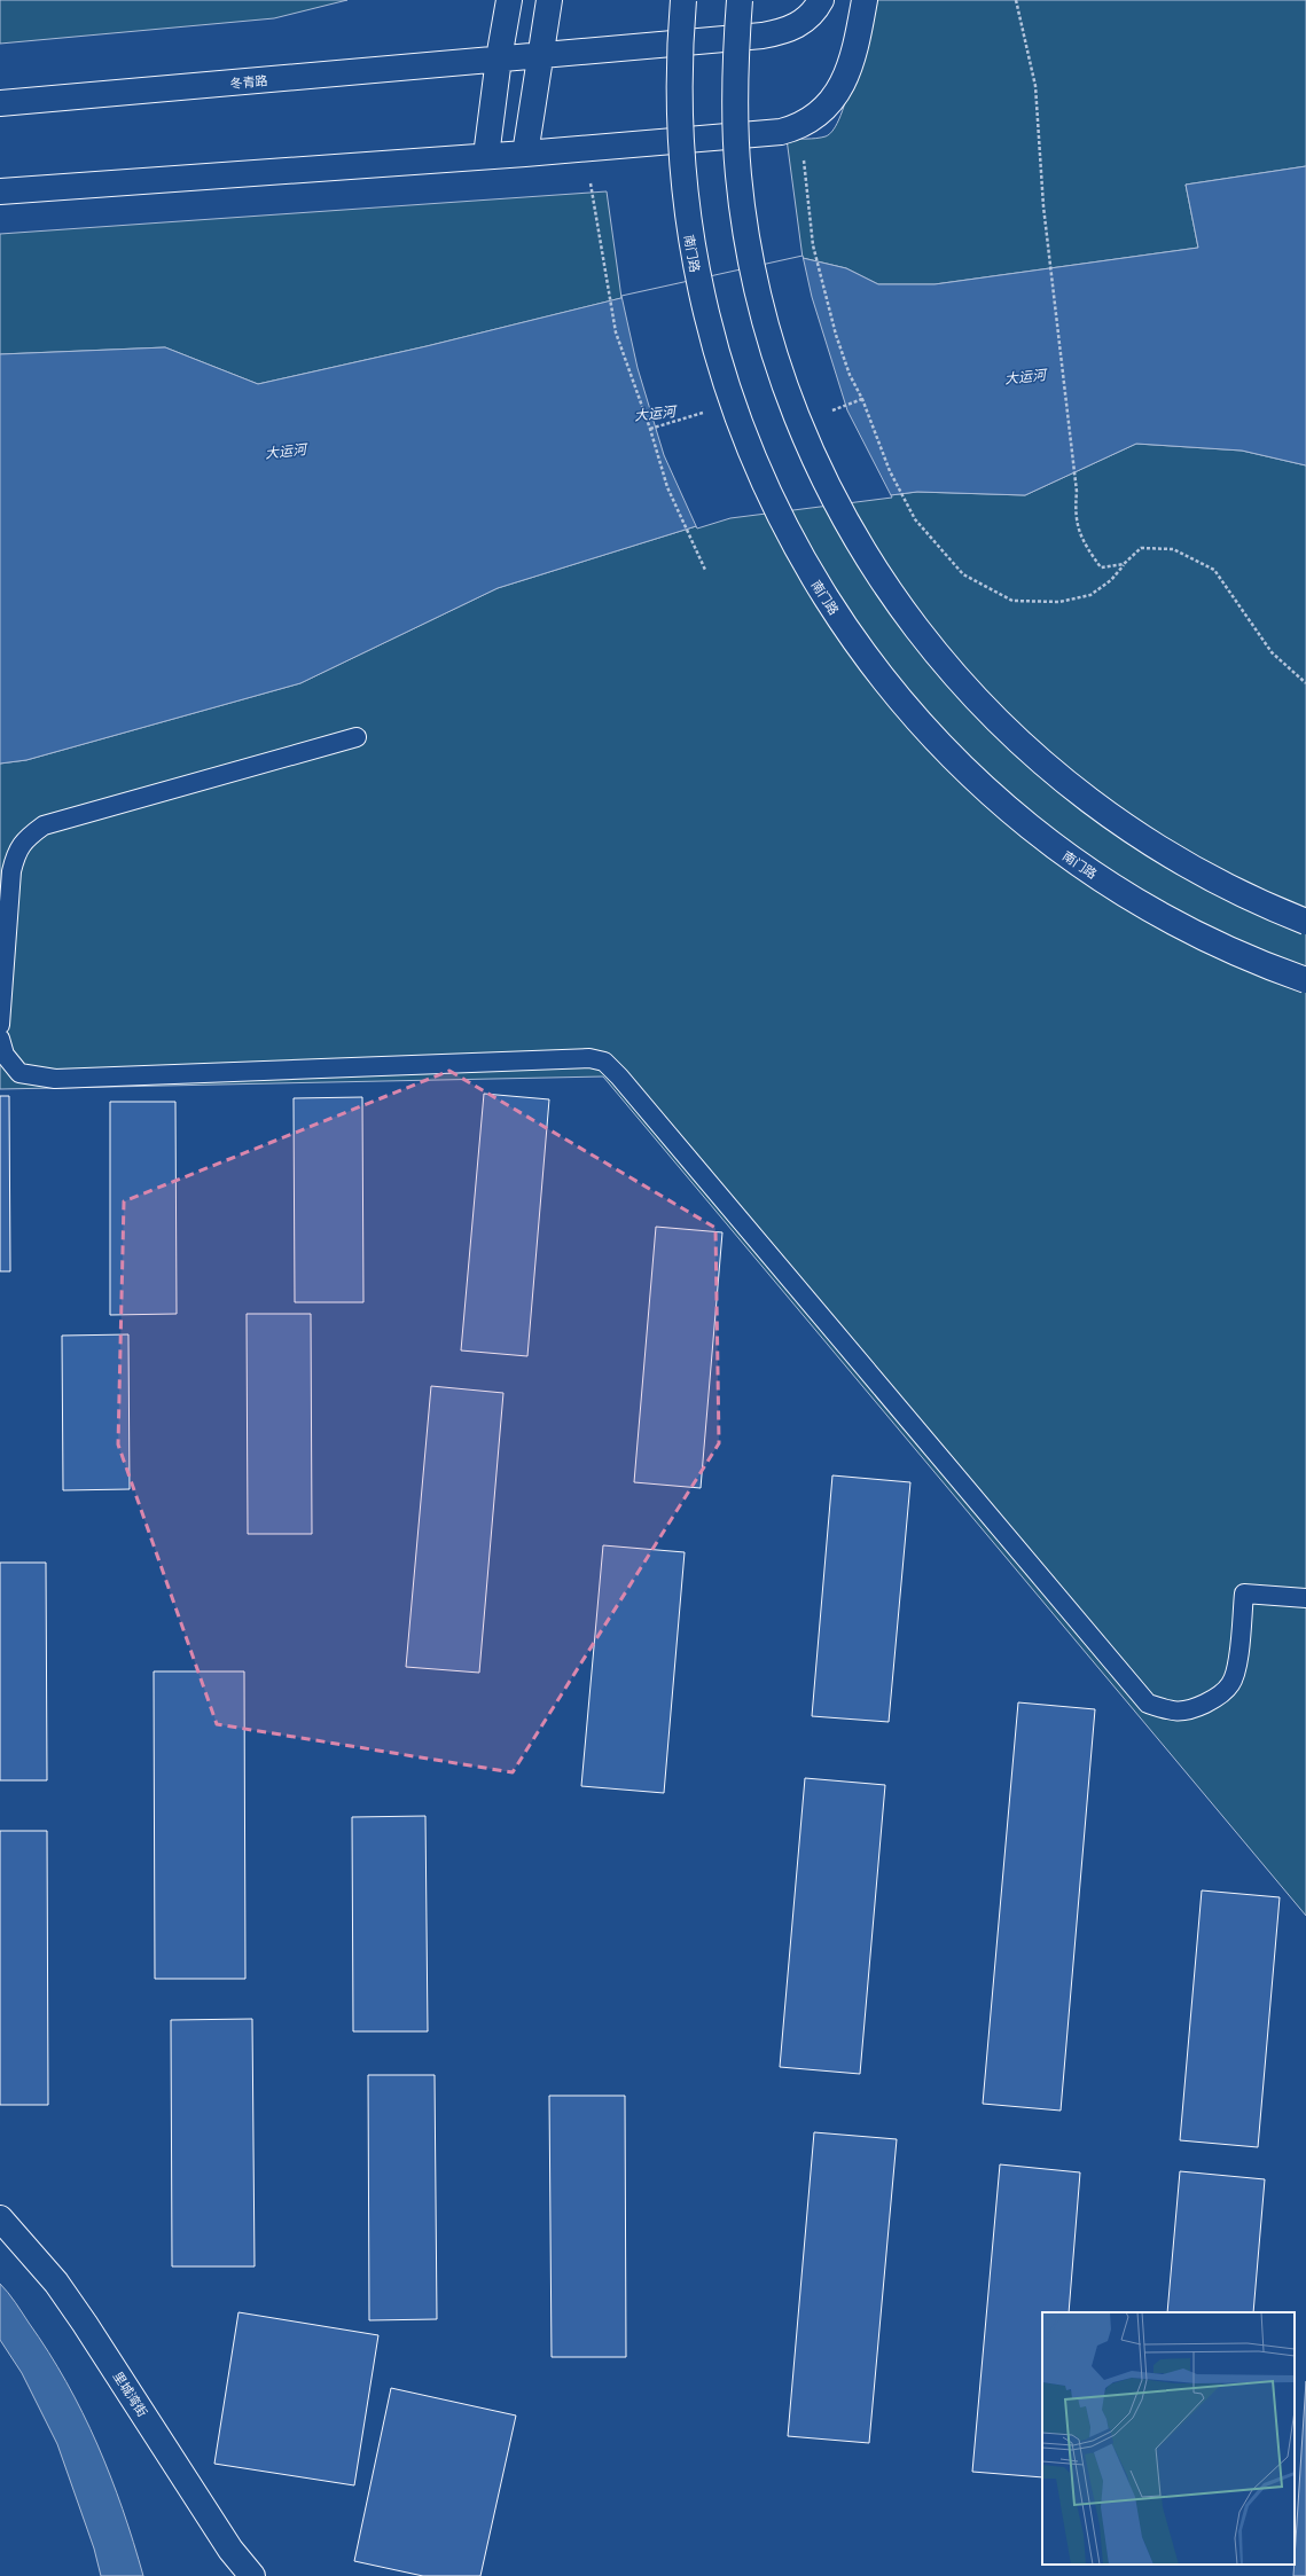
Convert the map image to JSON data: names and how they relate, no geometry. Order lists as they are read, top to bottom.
{
  "streets": {
    "main road": ["冬青路", "南门路", "里城湾街"]
  },
  "water": ["大运河"]
}
